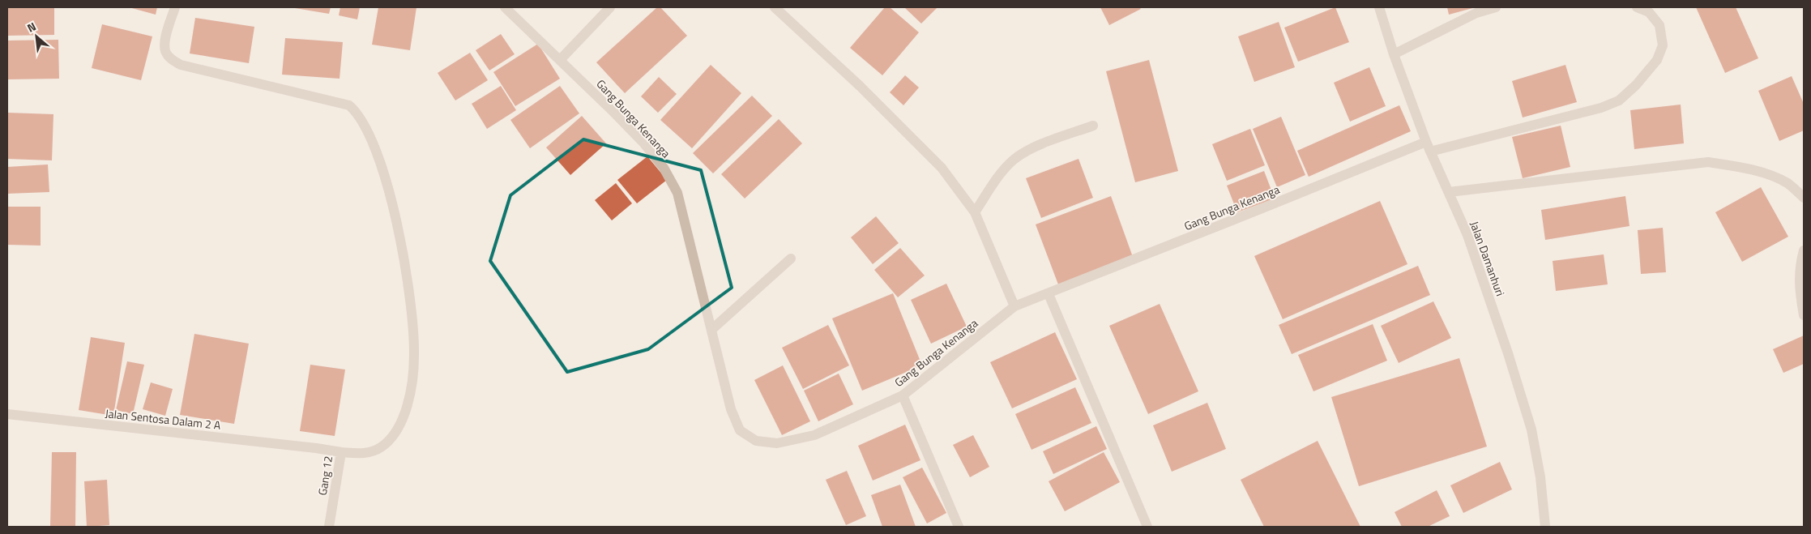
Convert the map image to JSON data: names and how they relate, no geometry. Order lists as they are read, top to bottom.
{
  "streets": {
    "street": [
      "Gang Bunga Kenanga",
      "Jalan Damanhuri",
      "Jalan Sentosa Dalam 2 A",
      "Gang 12"
    ]
  },
  "crossings": [
    ["Gang Bunga Kenanga", "Jalan Damanhuri"],
    ["Jalan Sentosa Dalam 2 A", "Gang 12"]
  ],
  "north": "top left"
}
